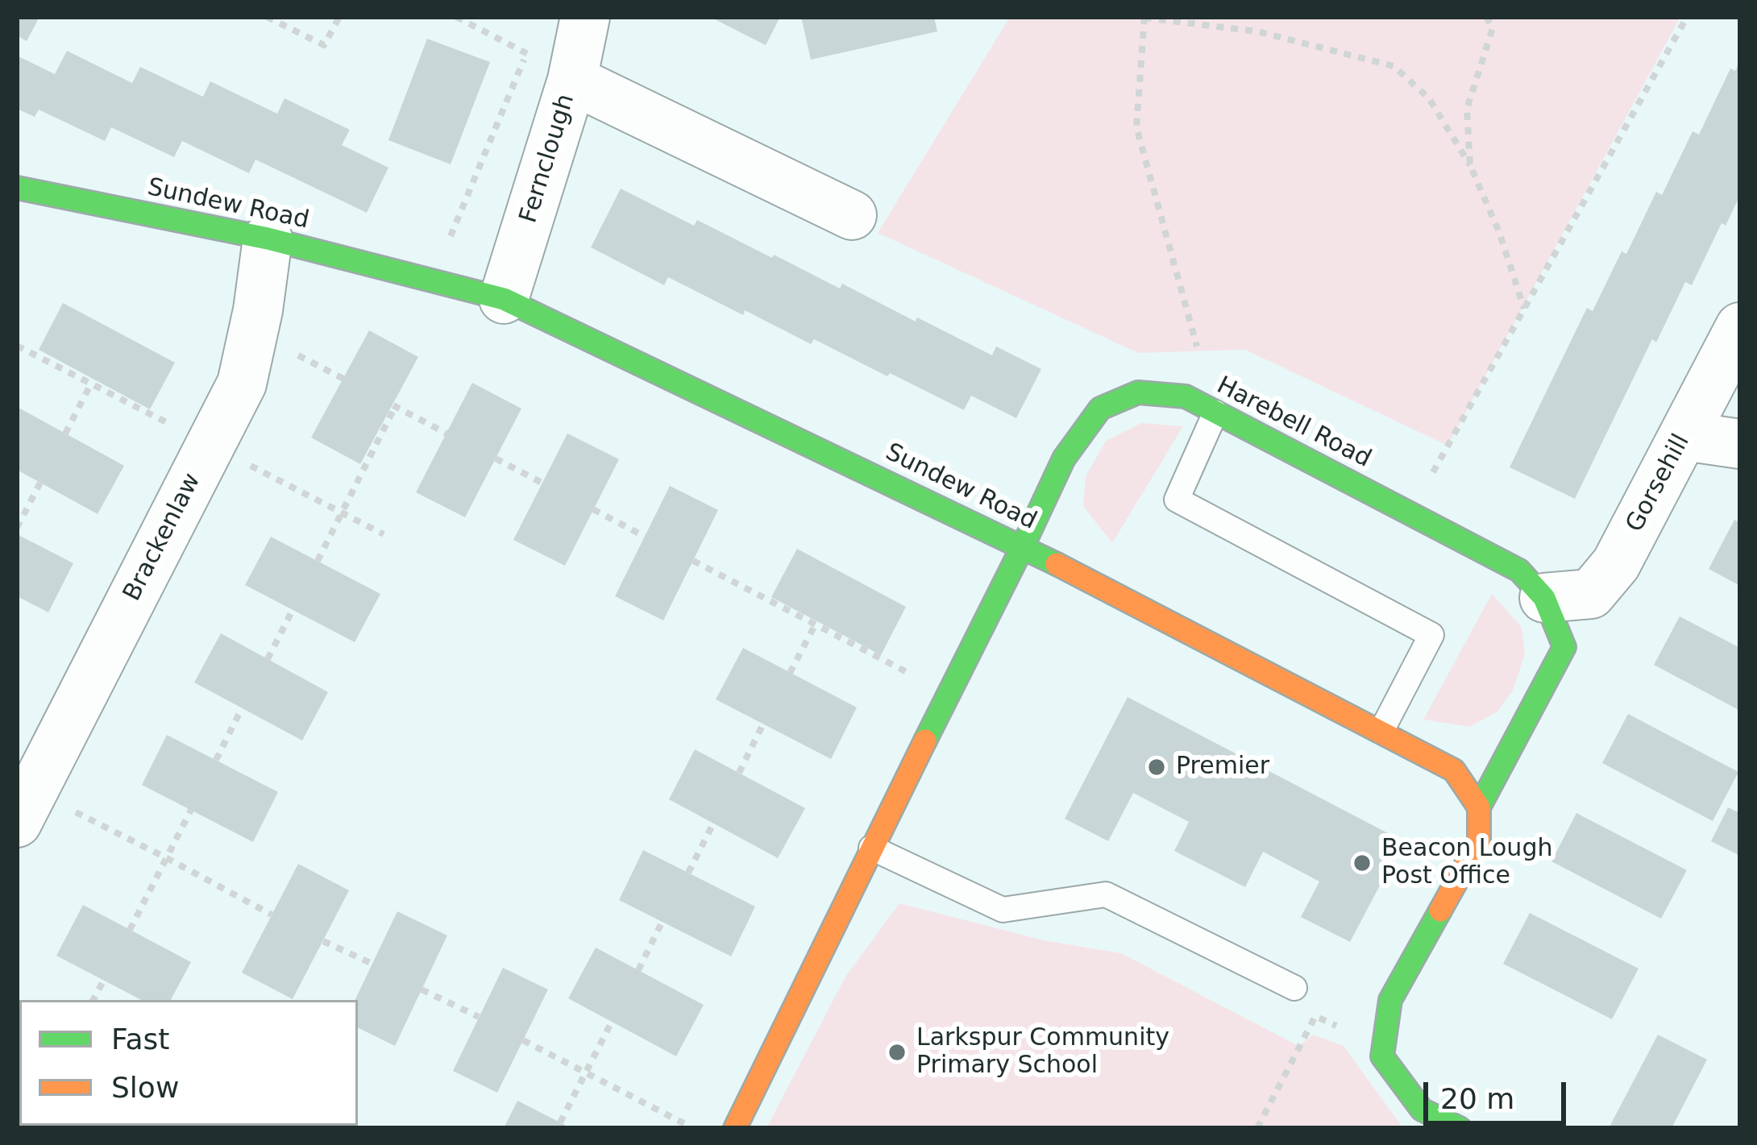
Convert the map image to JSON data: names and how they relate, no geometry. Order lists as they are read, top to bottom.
{
  "streets": {
    "street": [
      "Fernclough",
      "Sundew Road",
      "Harebell Road",
      "Gorsehill",
      "Brackenlaw"
    ]
  },
  "crossings": [
    ["Fernclough", "Sundew Road"],
    ["Sundew Road", "Harebell Road"],
    ["Sundew Road", "Brackenlaw"],
    ["Harebell Road", "Gorsehill"]
  ],
  "places": ["Premier", "Beacon Lough Post Office", "Larkspur Community Primary School"],
  "legend": ["Fast", "Slow"],
  "scale_bar": "20 m"
}
